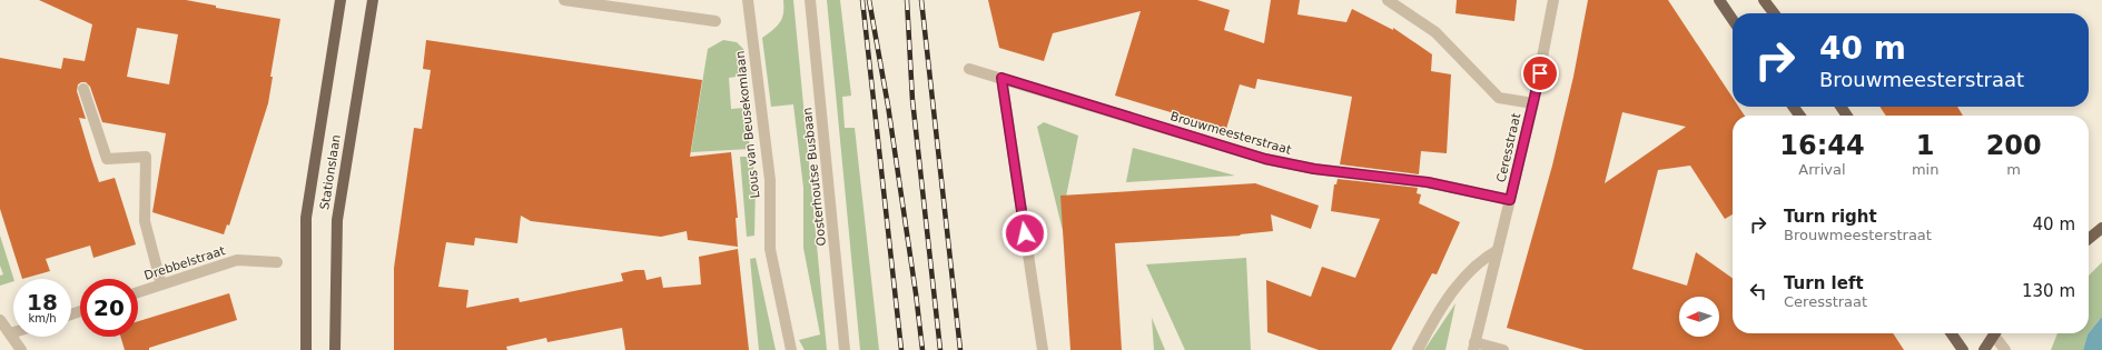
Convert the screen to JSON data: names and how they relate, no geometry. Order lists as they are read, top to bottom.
{
  "streets": {
    "main road": ["Stationslaan"],
    "street": [
      "Lous van Beusekomlaan",
      "Brouwmeesterstraat",
      "Ceresstraat",
      "Oosterhoutse Busbaan",
      "Drebbelstraat"
    ]
  },
  "crossings": [
    ["Brouwmeesterstraat", "Ceresstraat"]
  ],
  "north": "left",
  "page": {
    "turn": ["40 m", "Brouwmeesterstraat"],
    "eta": [
      "16:44",
      "Arrival",
      "1",
      "min",
      "200",
      "m"
    ],
    "list": [
      {
        "name": "Turn right",
        "note": "Brouwmeesterstraat",
        "value": "40 m"
      },
      {
        "name": "Turn left",
        "note": "Ceresstraat",
        "value": "130 m"
      }
    ],
    "speed": "18 km/h",
    "limit": "20"
  }
}
